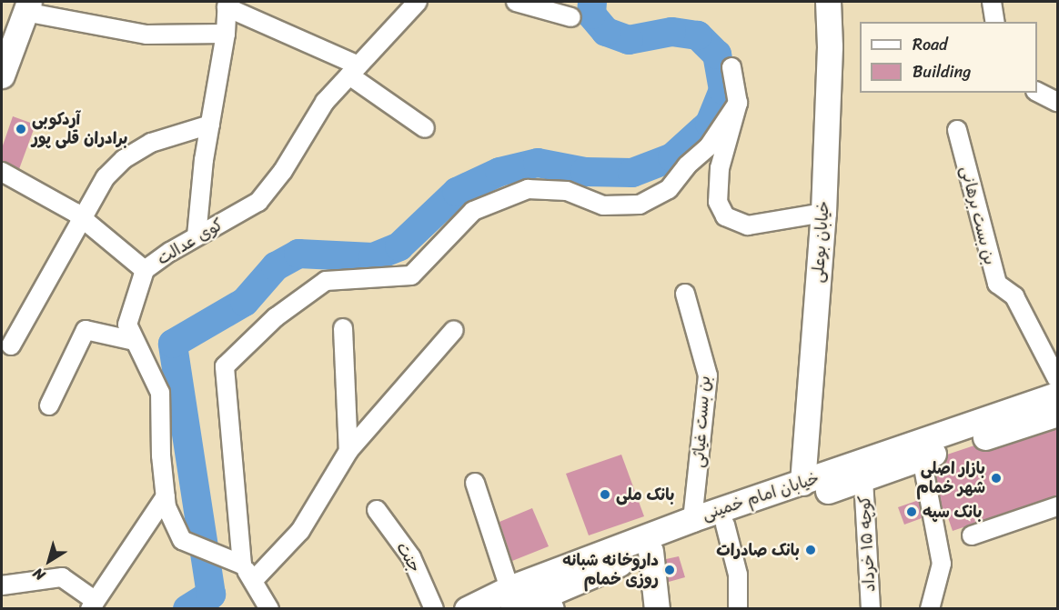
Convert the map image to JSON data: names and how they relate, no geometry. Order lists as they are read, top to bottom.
{
  "streets": {
    "main road": ["خیابان بوعلی", "خیابان امام خمینی"],
    "street": [
      "بن بست برهانی",
      "کوی عدالت",
      "بن بست غیاثی",
      "کوچه ۱۵ خرداد",
      "جنت"
    ]
  },
  "crossings": [
    ["خیابان بوعلی", "خیابان امام خمینی"],
    ["بن بست غیاثی", "خیابان امام خمینی"],
    ["خیابان امام خمینی", "کوچه ۱۵ خرداد"]
  ],
  "places": [
    "آردکوبی برادران قلی پور",
    "بازار اصلی شهر خمام",
    "بانک ملی",
    "بانک سپه",
    "بانک صادرات",
    "داروخانه شبانه روزی خمام"
  ],
  "legend": ["Road", "Building"],
  "north": "bottom left"
}
